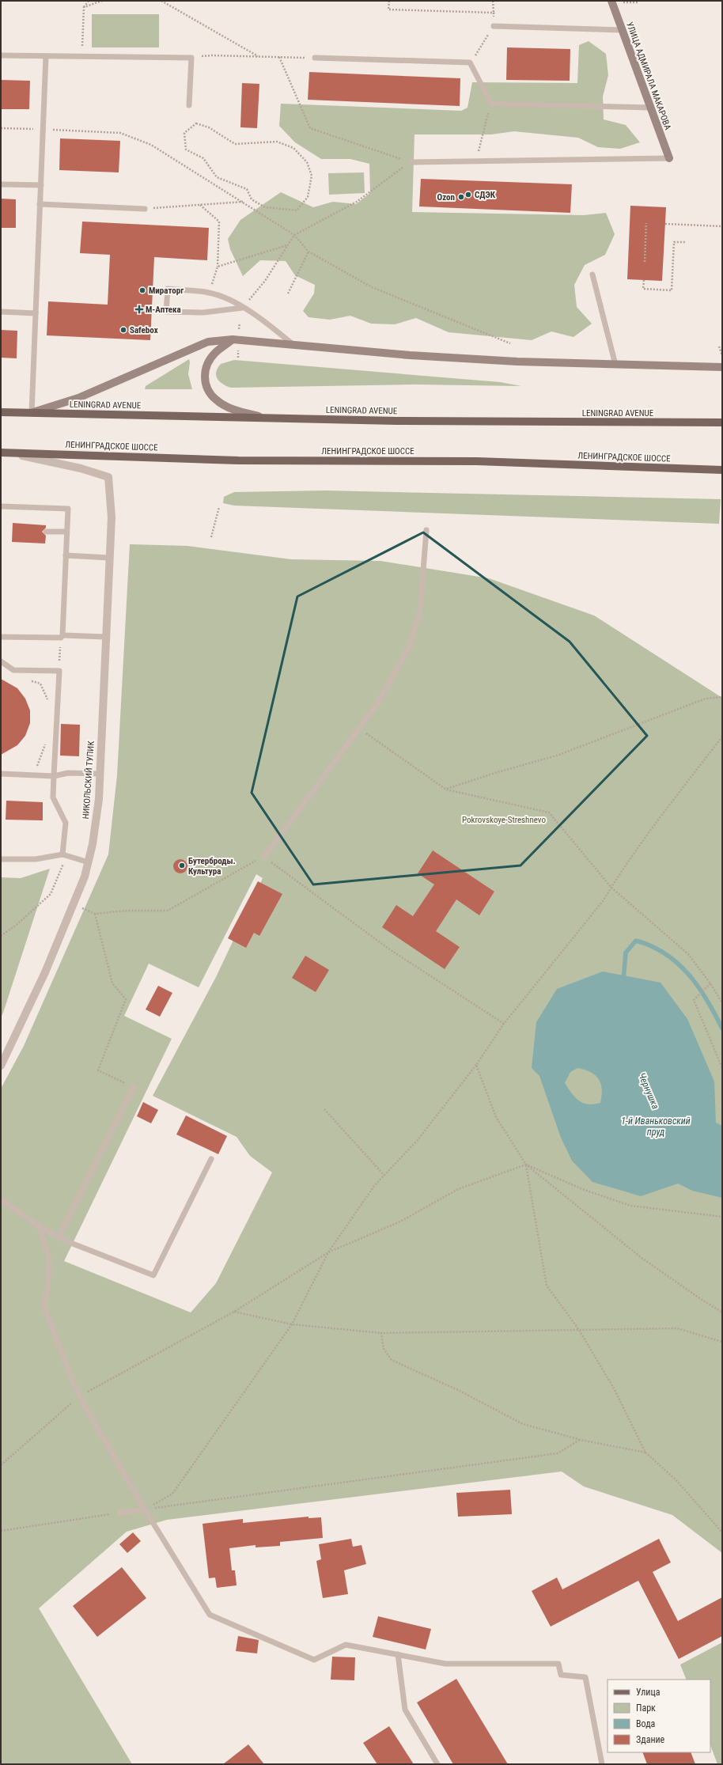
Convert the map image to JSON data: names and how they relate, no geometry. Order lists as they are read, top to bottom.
{
  "streets": {
    "main road": ["LENINGRAD AVENUE", "ЛЕНИНГРАДСКОЕ ШОССЕ"],
    "street": ["УЛИЦА АДМИРАЛА МАКАРОВА", "НИКОЛЬСКИЙ ТУПИК"]
  },
  "crossings": [
    ["ЛЕНИНГРАДСКОЕ ШОССЕ", "НИКОЛЬСКИЙ ТУПИК"]
  ],
  "water": ["Чернушка", "1-й Иваньковский пруд"],
  "parks": ["Pokrovskoye-Streshnevo"],
  "places": {
    "other": [
      "СДЭК",
      "Ozon",
      "Мираторг",
      "Safebox",
      "Бутерброды. Культура"
    ],
    "health": ["М-Аптека"]
  },
  "legend": [
    "Улица",
    "Парк",
    "Вода",
    "Здание"
  ]
}
